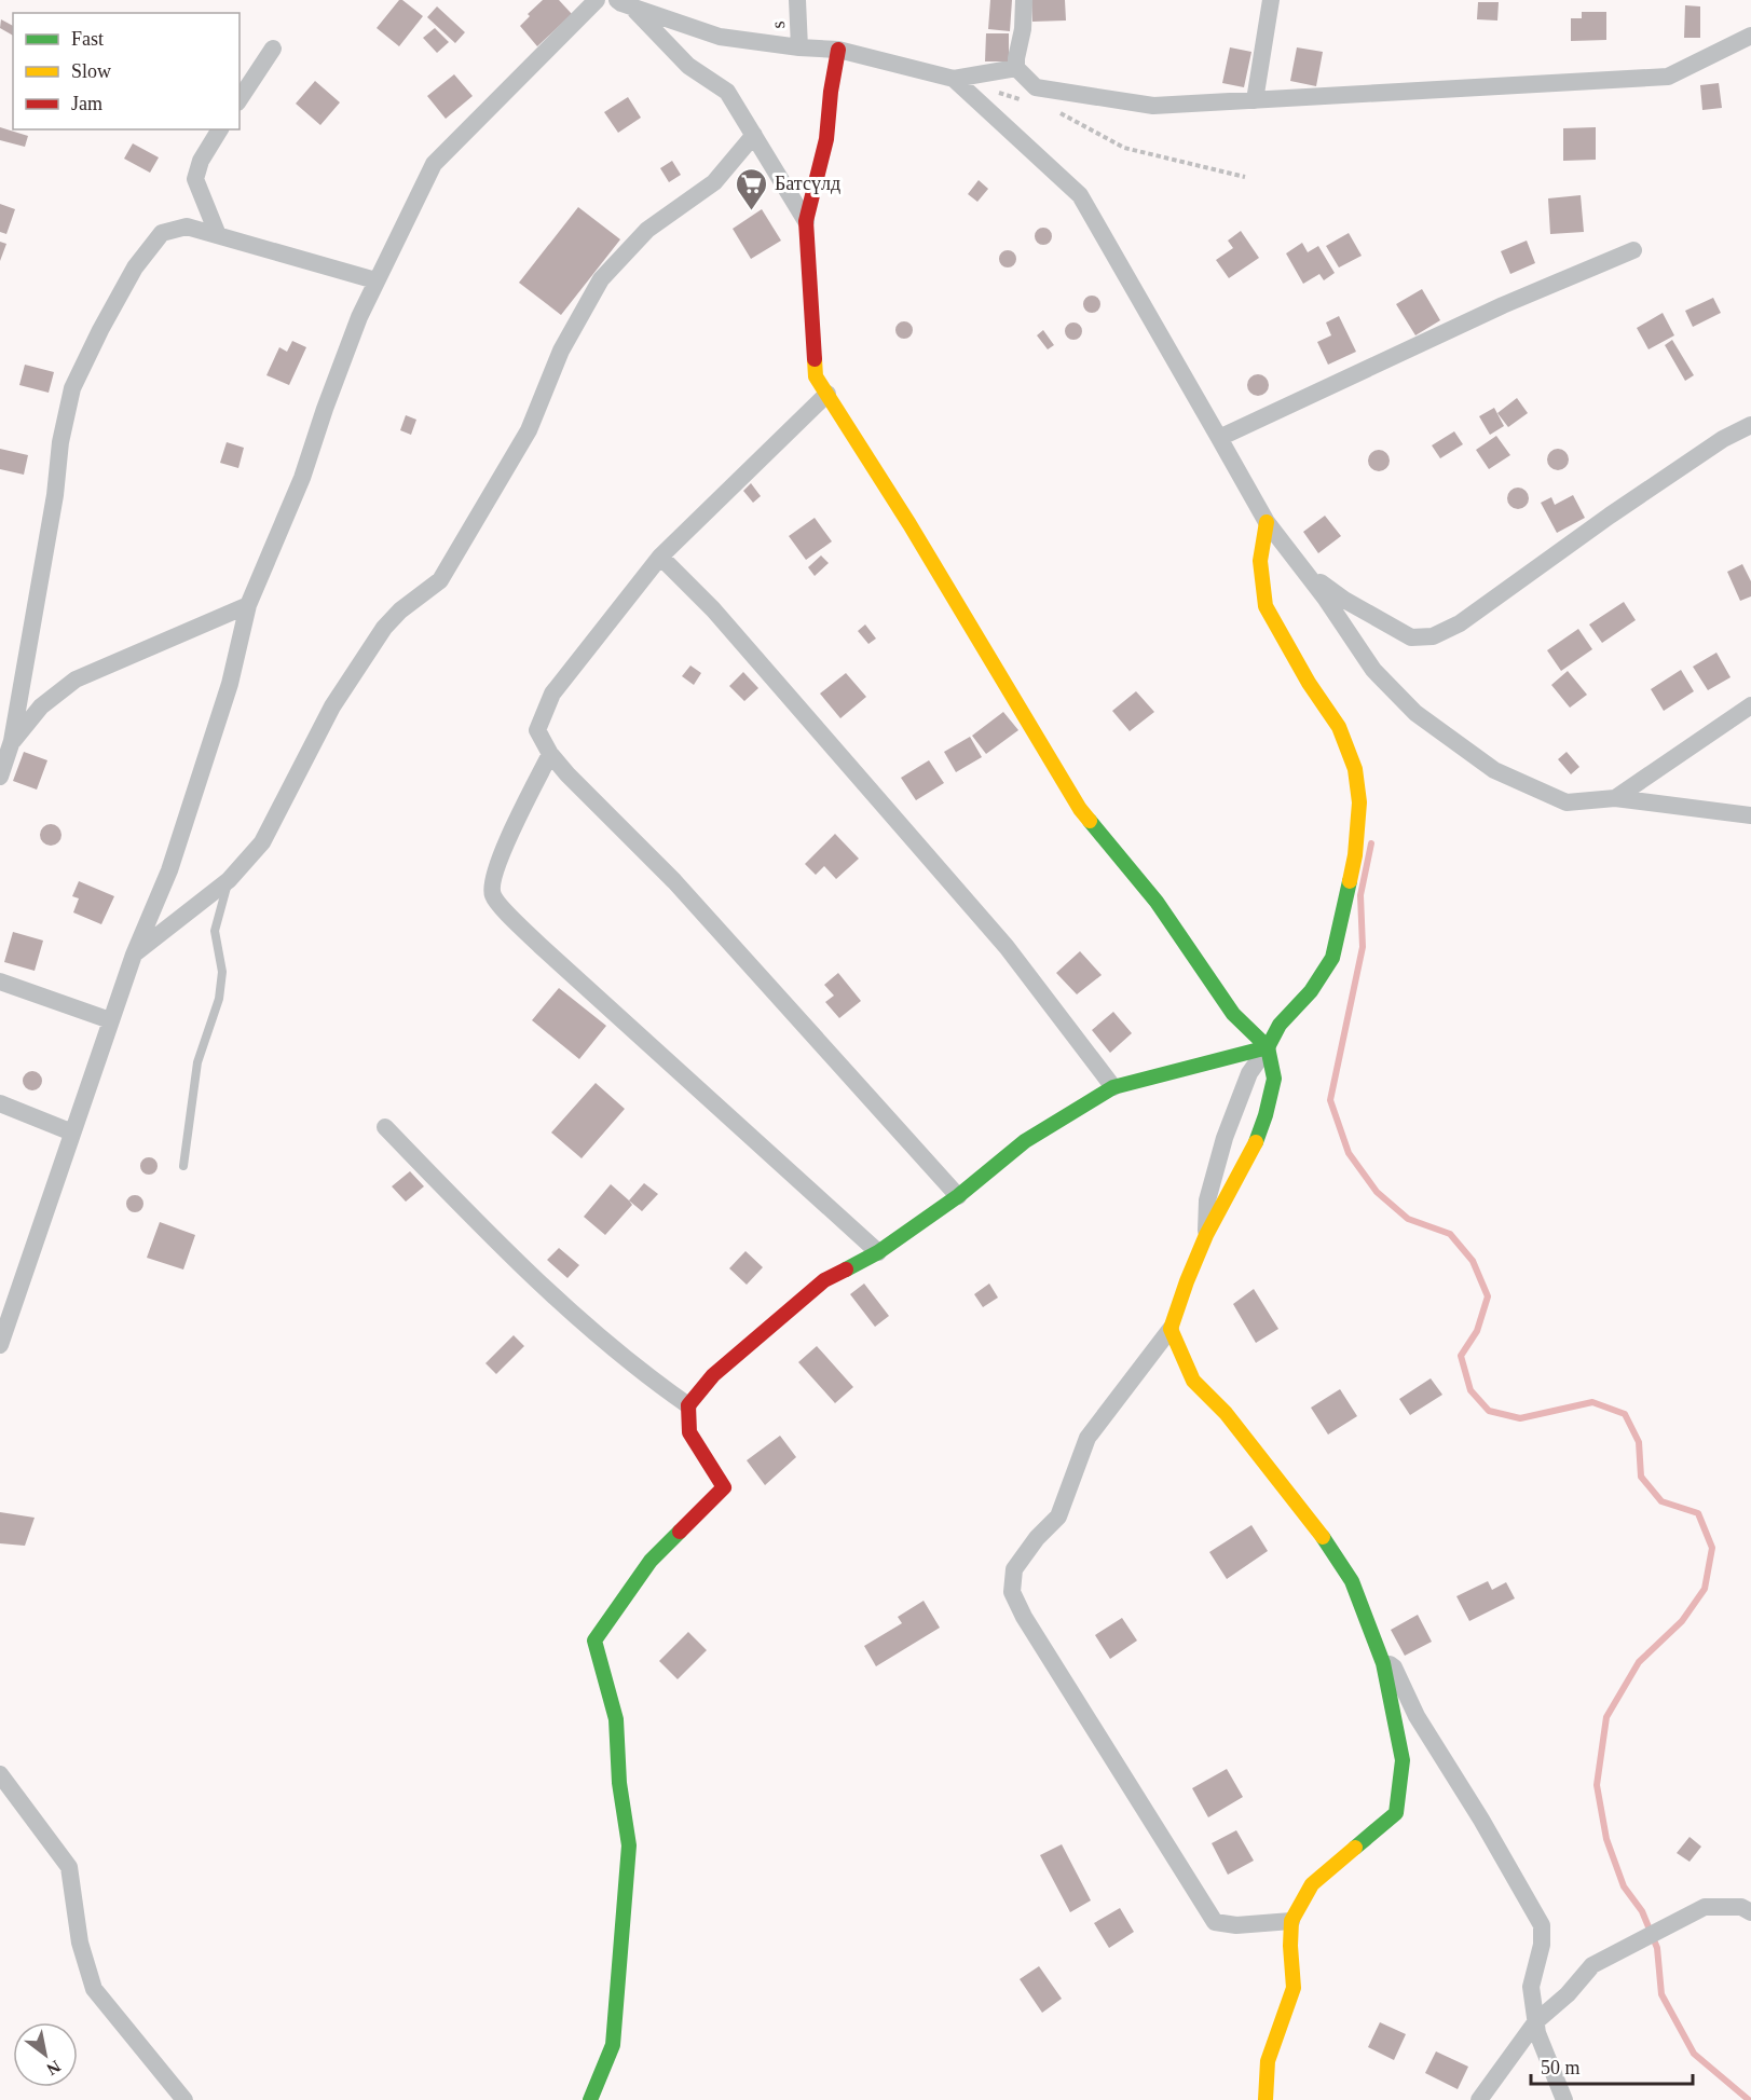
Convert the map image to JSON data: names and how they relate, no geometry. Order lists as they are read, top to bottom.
{
  "streets": {
    "street": ["s"]
  },
  "places": {
    "supermarket": ["Батсүлд"]
  },
  "legend": ["Fast", "Slow", "Jam"],
  "scale_bar": "50 m",
  "north": "bottom right"
}
